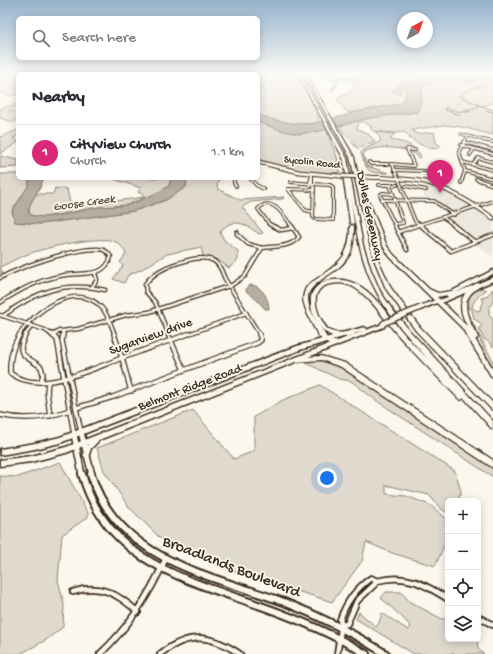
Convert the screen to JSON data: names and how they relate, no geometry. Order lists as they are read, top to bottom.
{
  "streets": {
    "highway": ["Dulles Greenway"],
    "main road": ["Sycolin Road", "Belmont Ridge Road", "Broadlands Boulevard"],
    "street": ["Sugarview drive"]
  },
  "crossings": [
    ["Belmont Ridge Road", "Broadlands Boulevard"]
  ],
  "water": ["Goose Creek"],
  "north": "top right",
  "page": {
    "search": "Search here",
    "heading": "Nearby",
    "list": [
      {
        "mark": "1",
        "name": "CityView Church",
        "note": "Church",
        "value": "1.1 km"
      }
    ],
    "pins": "1",
    "map_buttons": ["+", "−"]
  }
}
